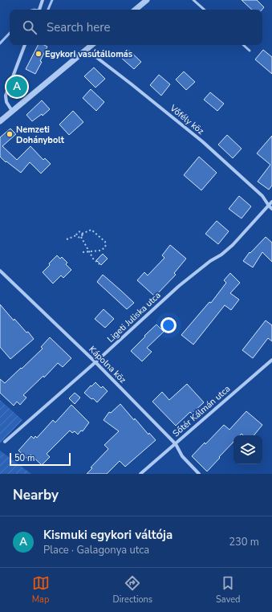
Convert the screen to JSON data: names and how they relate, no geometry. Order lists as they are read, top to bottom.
{
  "streets": {
    "street": [
      "Vőfély köz",
      "Ligeti Juliska utca",
      "Kápolna köz",
      "Sőtér Kálmán utca"
    ]
  },
  "crossings": [
    ["Vőfély köz", "Ligeti Juliska utca"],
    ["Ligeti Juliska utca", "Kápolna köz"],
    ["Kápolna köz", "Sőtér Kálmán utca"]
  ],
  "places": ["Egykori vasútállomás", "Nemzeti Dohánybolt"],
  "scale_bar": "50 m",
  "page": {
    "search": "Search here",
    "pins": "A",
    "scale": "50 m",
    "heading": "Nearby",
    "list": [
      {
        "mark": "A",
        "name": "Kismuki egykori váltója",
        "note": "Place · Galagonya utca",
        "value": "230 m"
      }
    ],
    "nav": ["Map", "Directions", "Saved"]
  }
}
